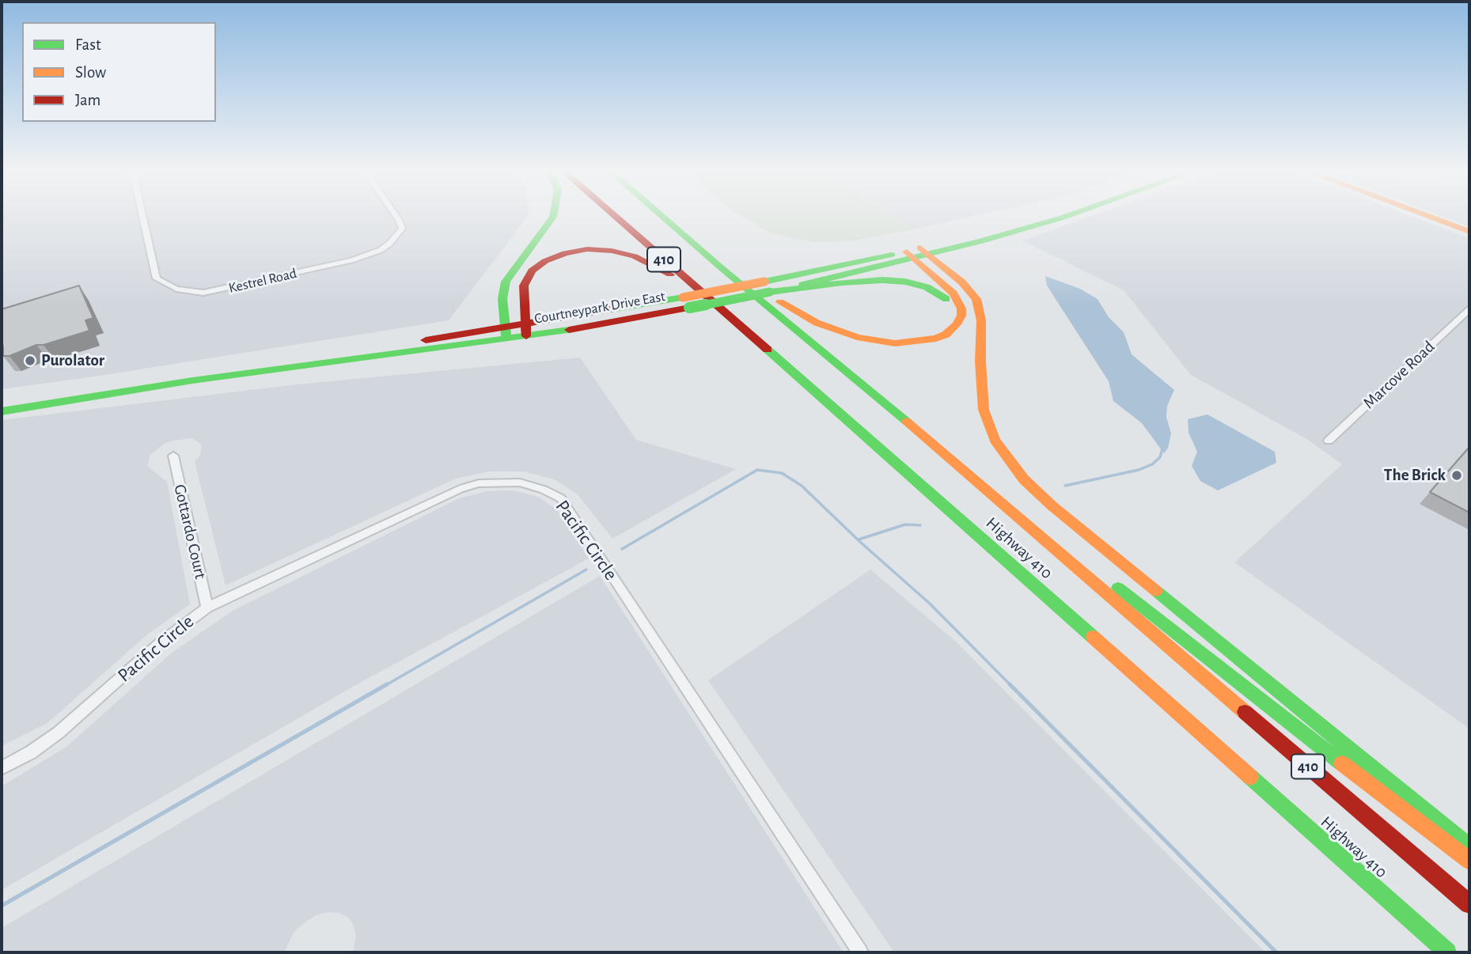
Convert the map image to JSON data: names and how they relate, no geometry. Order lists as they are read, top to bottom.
{
  "streets": {
    "main road": ["410", "Courtneypark Drive East", "Highway 410"],
    "street": [
      "Kestrel Road",
      "Marcove Road",
      "Gottardo Court",
      "Pacific Circle"
    ]
  },
  "crossings": [
    ["Gottardo Court", "Pacific Circle"]
  ],
  "places": ["Purolator", "The Brick"],
  "legend": ["Fast", "Slow", "Jam"]
}
